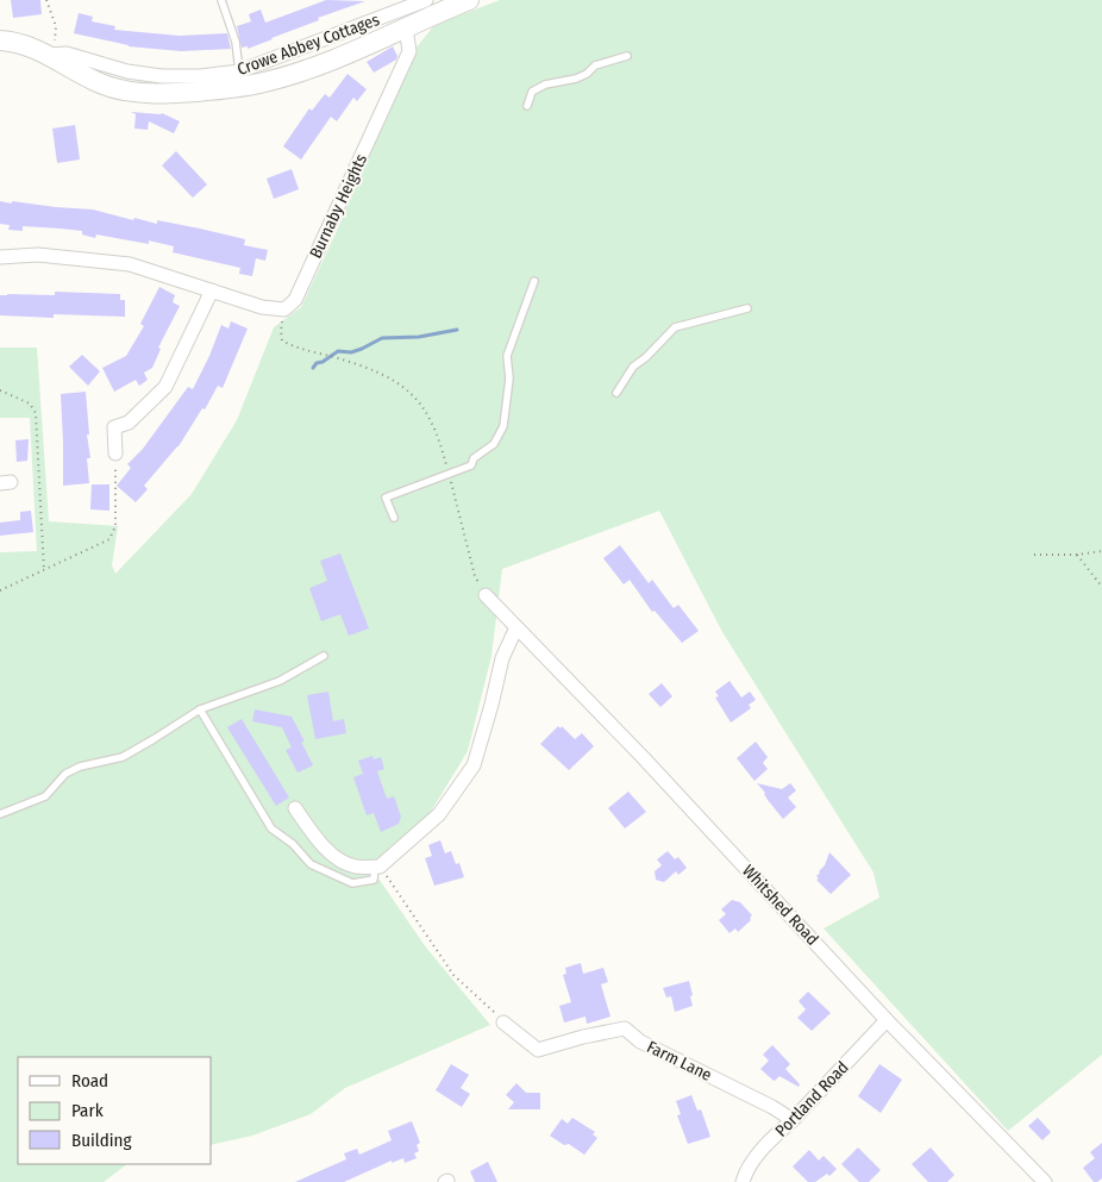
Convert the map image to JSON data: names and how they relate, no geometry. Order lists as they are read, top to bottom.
{
  "streets": {
    "street": [
      "Crowe Abbey Cottages",
      "Burnaby Heights",
      "Whitshed Road",
      "Farm Lane",
      "Portland Road"
    ]
  },
  "crossings": [
    ["Whitshed Road", "Portland Road"],
    ["Farm Lane", "Portland Road"]
  ],
  "legend": ["Road", "Park", "Building"]
}
